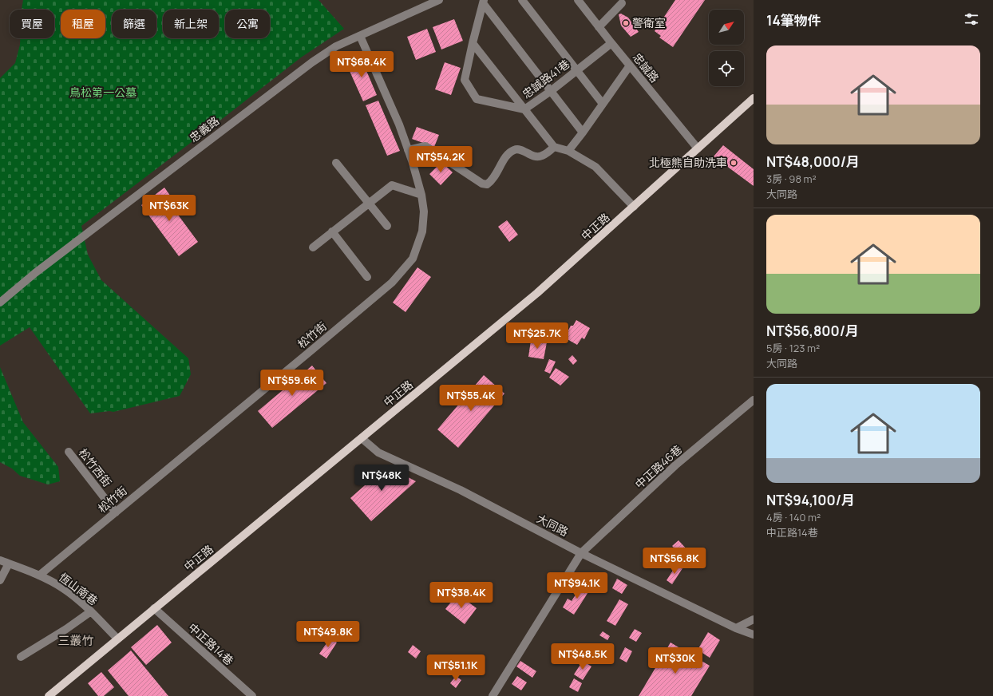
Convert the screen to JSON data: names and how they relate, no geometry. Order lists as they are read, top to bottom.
{
  "streets": {
    "main road": ["中正路"],
    "street": [
      "忠誠路",
      "忠誠路41巷",
      "忠義路",
      "松竹街",
      "中正路46巷",
      "松竹西街",
      "大同路",
      "恆山南巷",
      "中正路14巷"
    ]
  },
  "crossings": [
    ["忠誠路", "忠誠路41巷"],
    ["忠誠路", "中正路"],
    ["忠義路", "松竹街"],
    ["中正路", "大同路"],
    ["中正路", "恆山南巷"],
    ["中正路", "中正路14巷"],
    ["松竹街", "松竹西街"],
    ["松竹街", "恆山南巷"],
    ["中正路46巷", "大同路"]
  ],
  "districts": ["三叢竹"],
  "parks": ["鳥松第一公墓"],
  "places": ["警衛室", "北極熊自助洗車"],
  "north": "top right",
  "page": {
    "heading": "14筆物件",
    "chip": [
      "買屋",
      "租屋",
      "篩選",
      "新上架",
      "公寓"
    ],
    "list": [
      {
        "name": "NT$48,000/月",
        "note": "3房 · 98 m² · 大同路"
      },
      {
        "name": "NT$56,800/月",
        "note": "5房 · 123 m² · 大同路"
      },
      {
        "name": "NT$94,100/月",
        "note": "4房 · 140 m² · 中正路14巷"
      }
    ],
    "price": [
      "NT$68.4K",
      "NT$54.2K",
      "NT$63K",
      "NT$25.7K",
      "NT$59.6K",
      "NT$55.4K",
      "NT$48K",
      "NT$56.8K",
      "NT$94.1K",
      "NT$38.4K",
      "NT$49.8K",
      "NT$48.5K",
      "NT$30K",
      "NT$51.1K"
    ]
  }
}
